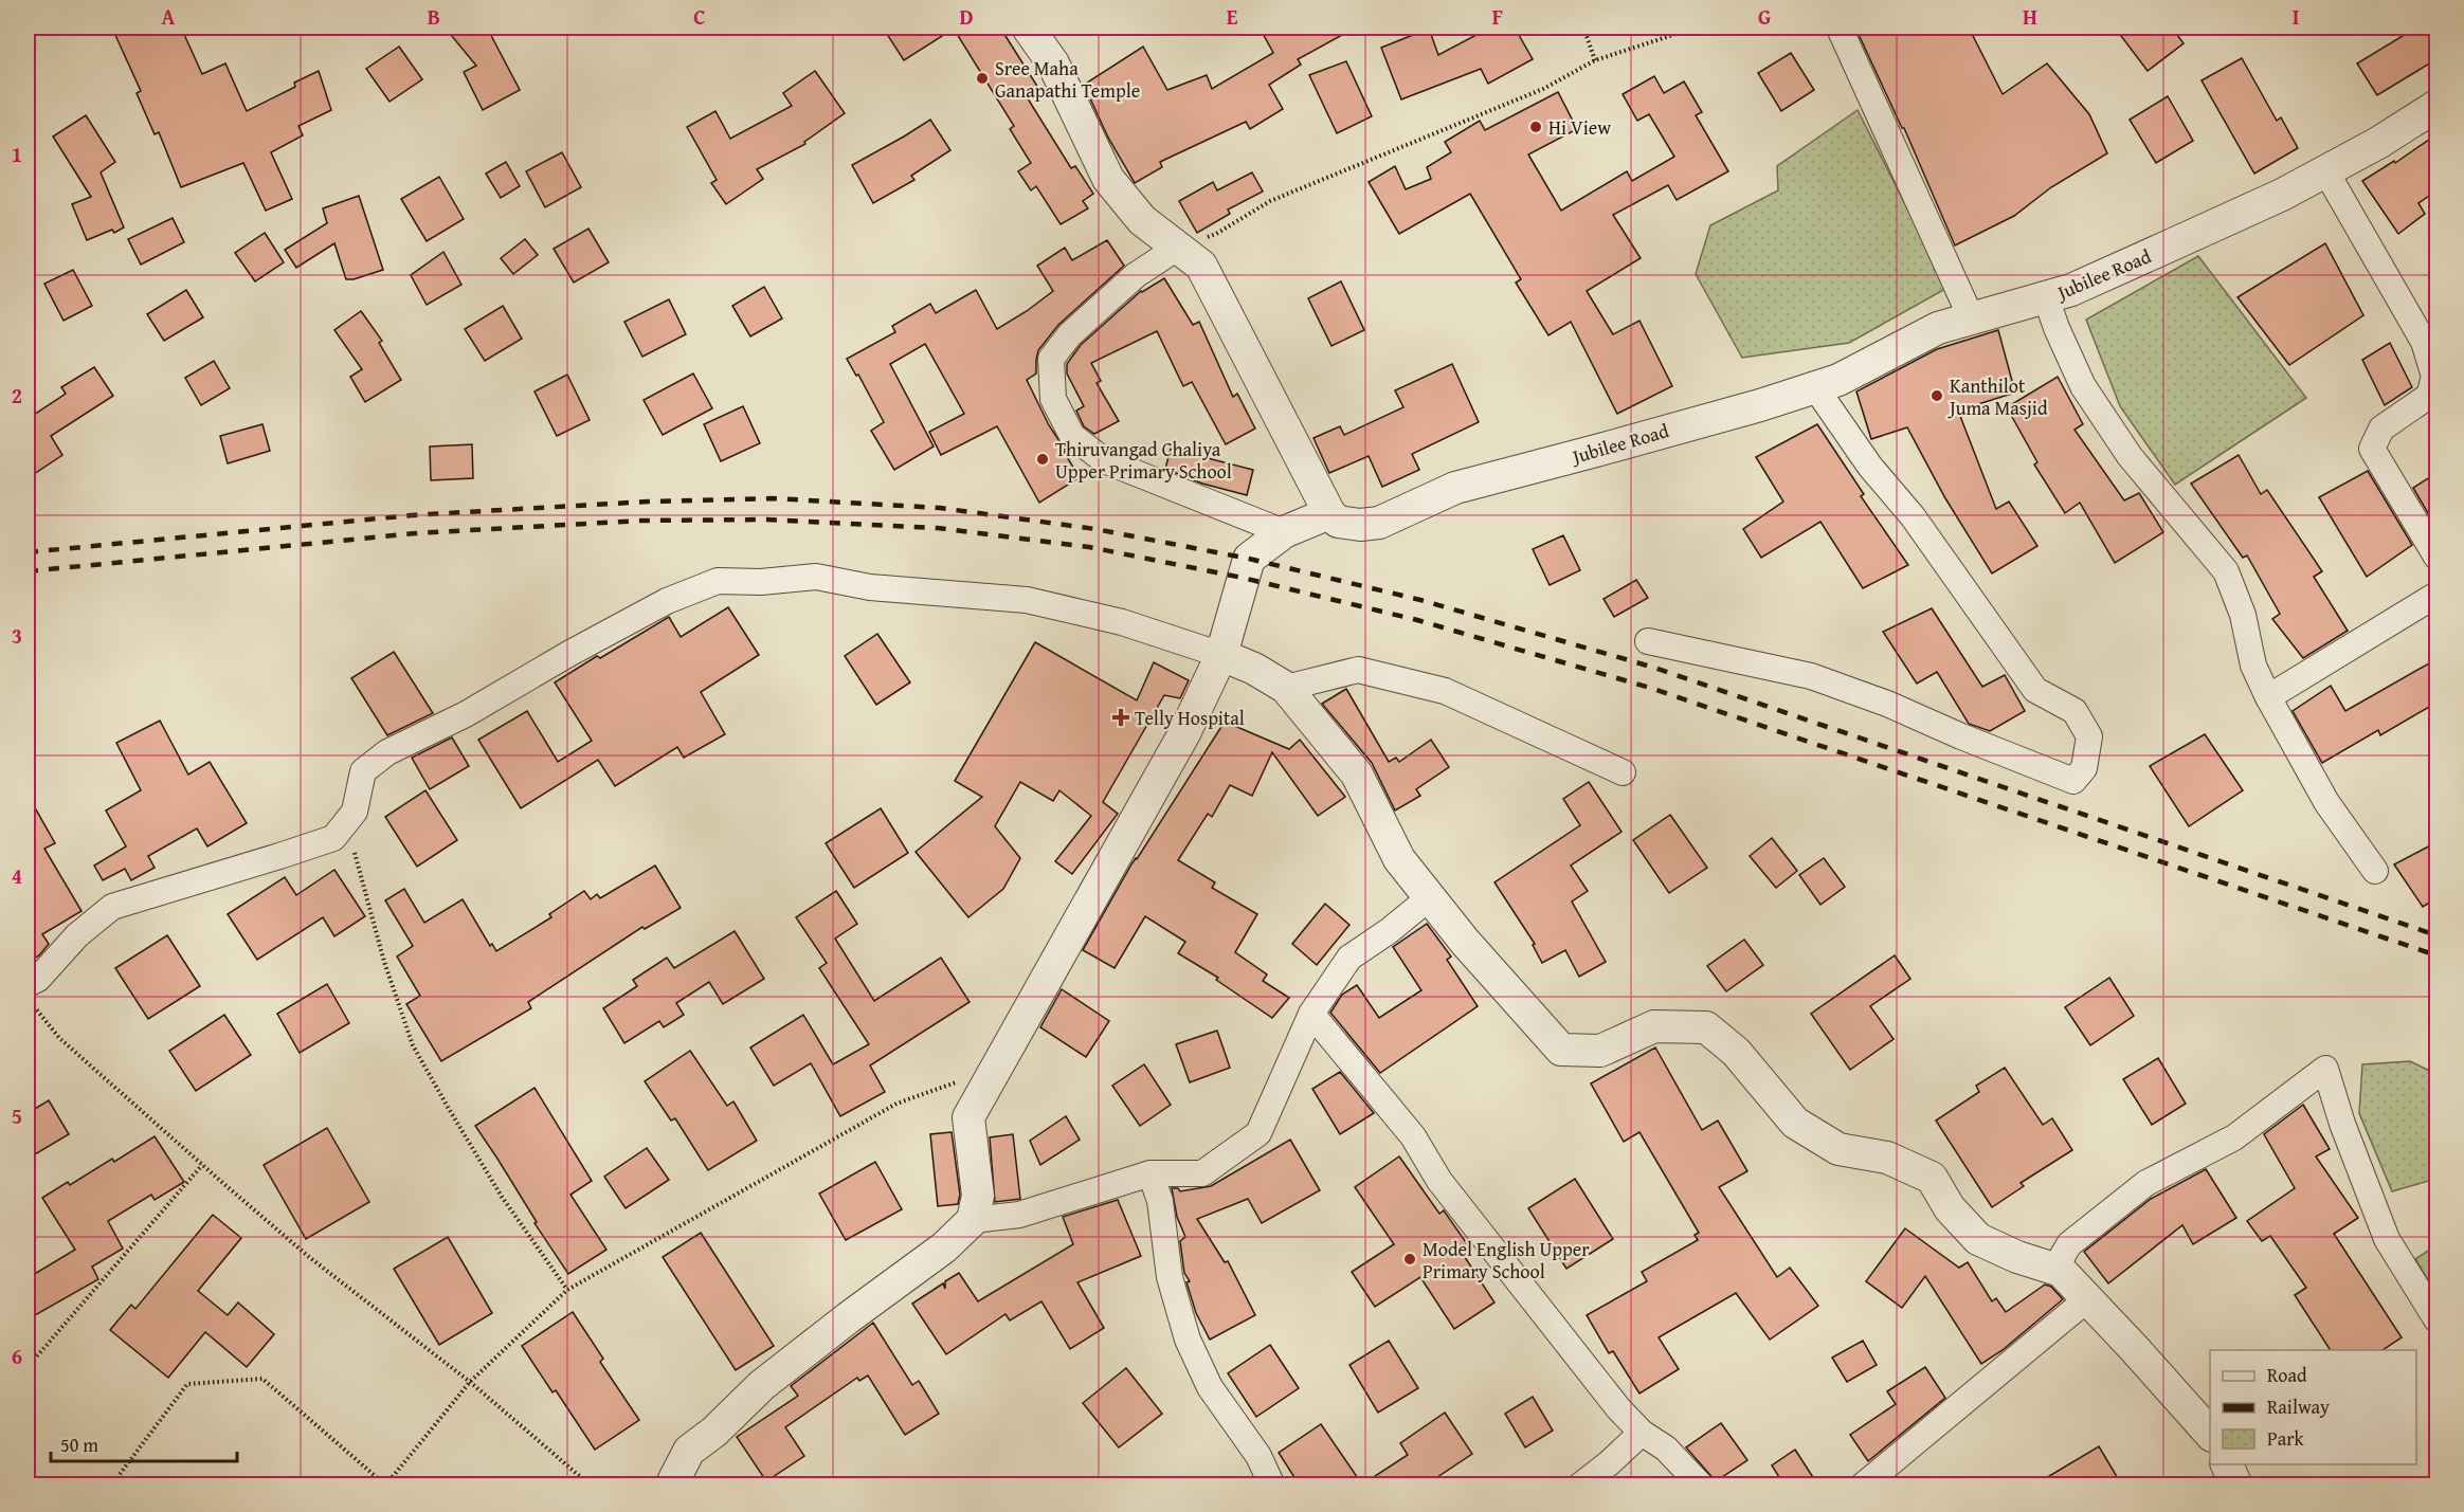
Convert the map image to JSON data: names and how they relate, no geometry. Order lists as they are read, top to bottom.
{
  "streets": {
    "street": ["Jubilee Road"]
  },
  "places": {
    "other": [
      "Sree Maha Ganapathi Temple",
      "Hi View",
      "Kanthilot Juma Masjid",
      "Thiruvangad Chaliya Upper Primary School",
      "Model English Upper Primary School"
    ],
    "health": ["Telly Hospital"]
  },
  "legend": ["Road", "Railway", "Park"],
  "scale_bar": "50 m",
  "grid": {
    "columns": [
      "A",
      "B",
      "C",
      "D",
      "E",
      "F",
      "G",
      "H",
      "I"
    ],
    "rows": [
      "1",
      "2",
      "3",
      "4",
      "5",
      "6"
    ]
  }
}
